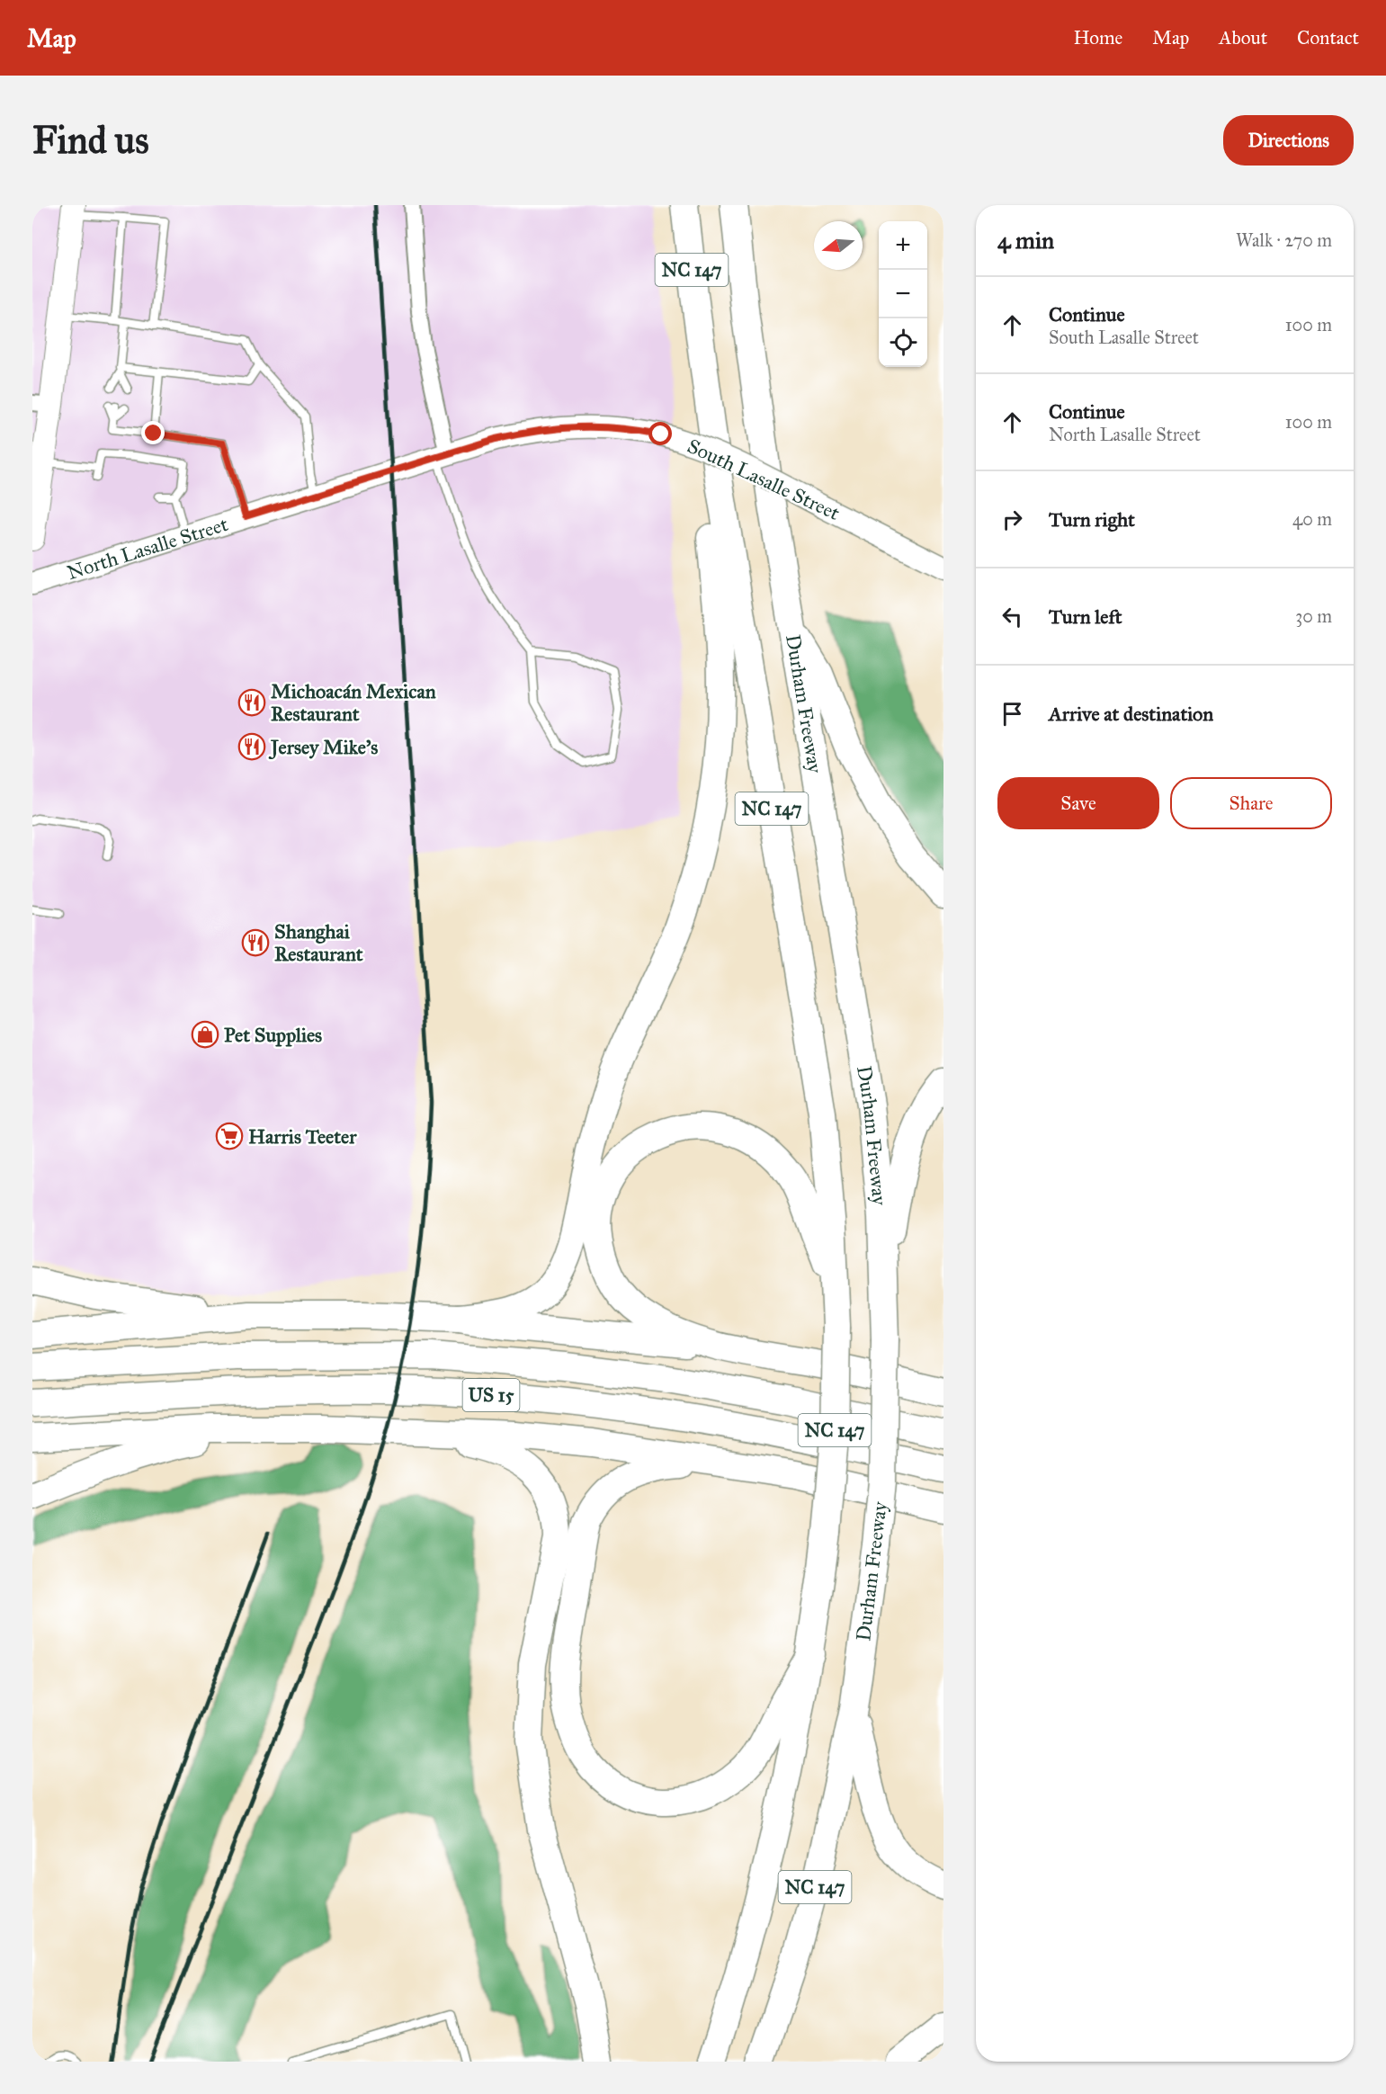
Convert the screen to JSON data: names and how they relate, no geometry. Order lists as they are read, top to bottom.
{
  "streets": {
    "highway": ["NC 147", "Durham Freeway", "US 15"],
    "street": ["South Lasalle Street", "North Lasalle Street"]
  },
  "crossings": [
    ["South Lasalle Street", "North Lasalle Street"]
  ],
  "places": {
    "restaurant": ["Michoacán Mexican Restaurant", "Jersey Mike's", "Shanghai Restaurant"],
    "shop": ["Pet Supplies"],
    "supermarket": ["Harris Teeter"]
  },
  "north": "left",
  "page": {
    "header": "Map",
    "nav": [
      "Home",
      "Map",
      "About",
      "Contact"
    ],
    "buttons": [
      "Directions",
      ["Save", "Share"]
    ],
    "title": "Find us",
    "heading": ["4 min", "Walk · 270 m"],
    "map_buttons": ["+", "−"],
    "list": [
      ["Continue", "South Lasalle Street", "100 m"],
      ["Continue", "North Lasalle Street", "100 m"],
      ["Turn right", "40 m"],
      ["Turn left", "30 m"],
      "Arrive at destination"
    ]
  }
}
